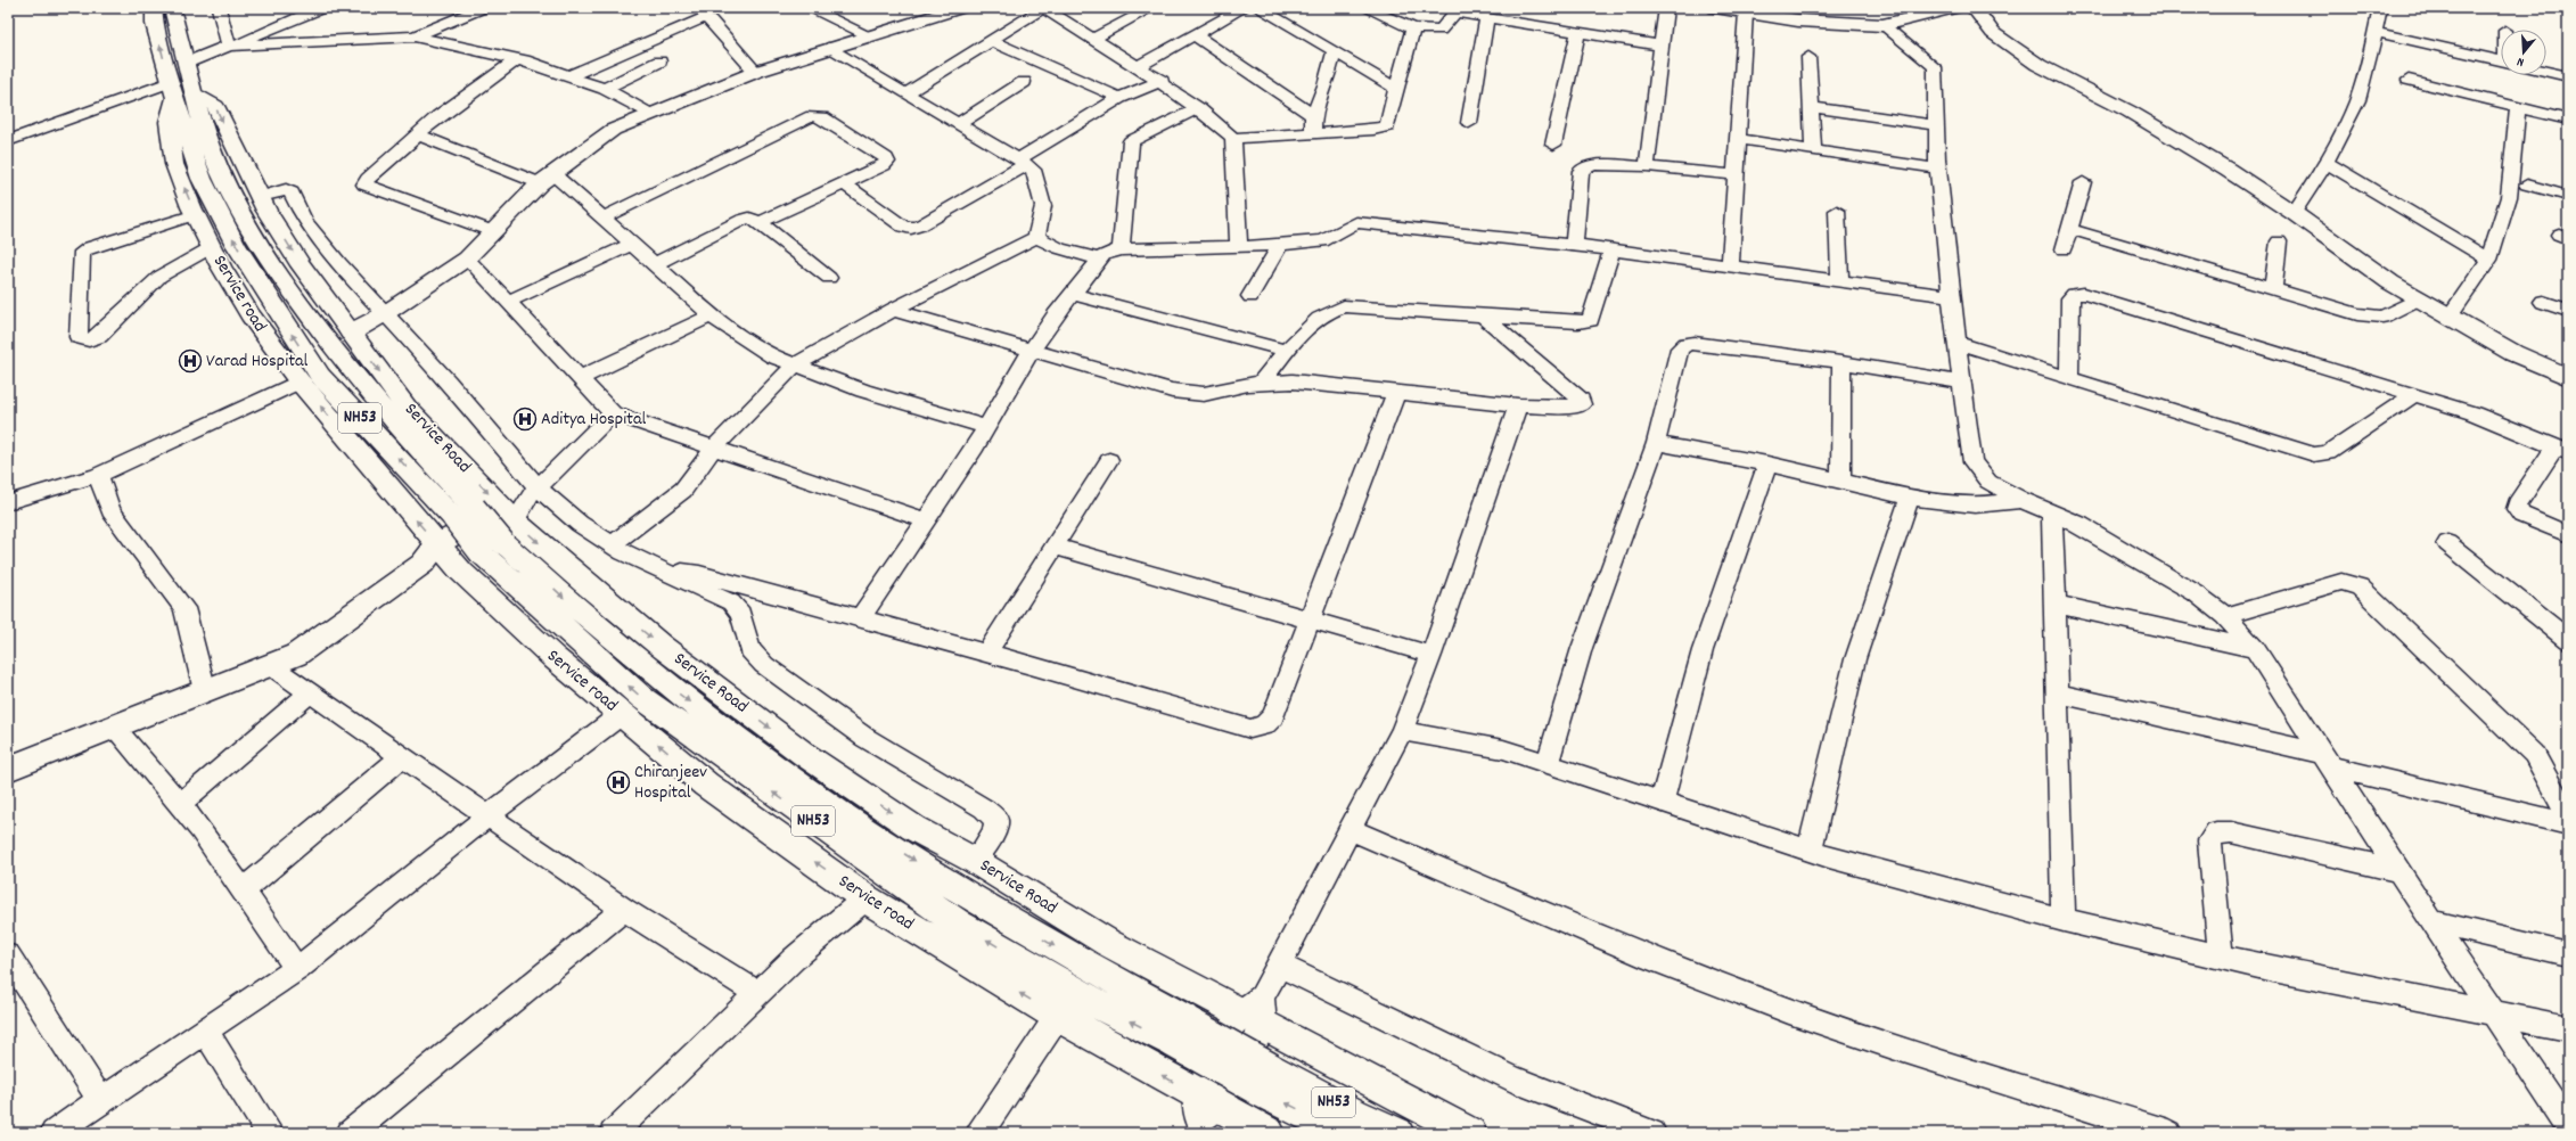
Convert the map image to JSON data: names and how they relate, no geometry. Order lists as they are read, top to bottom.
{
  "streets": {
    "main road": ["Service road", "NH53", "Service Road"]
  },
  "crossings": [
    ["Service road", "NH53"],
    ["Service road", "Service Road"],
    ["NH53", "Service Road"]
  ],
  "places": {
    "hospital": ["Varad Hospital", "Aditya Hospital", "Chiranjeev Hospital"]
  },
  "north": "bottom"
}
